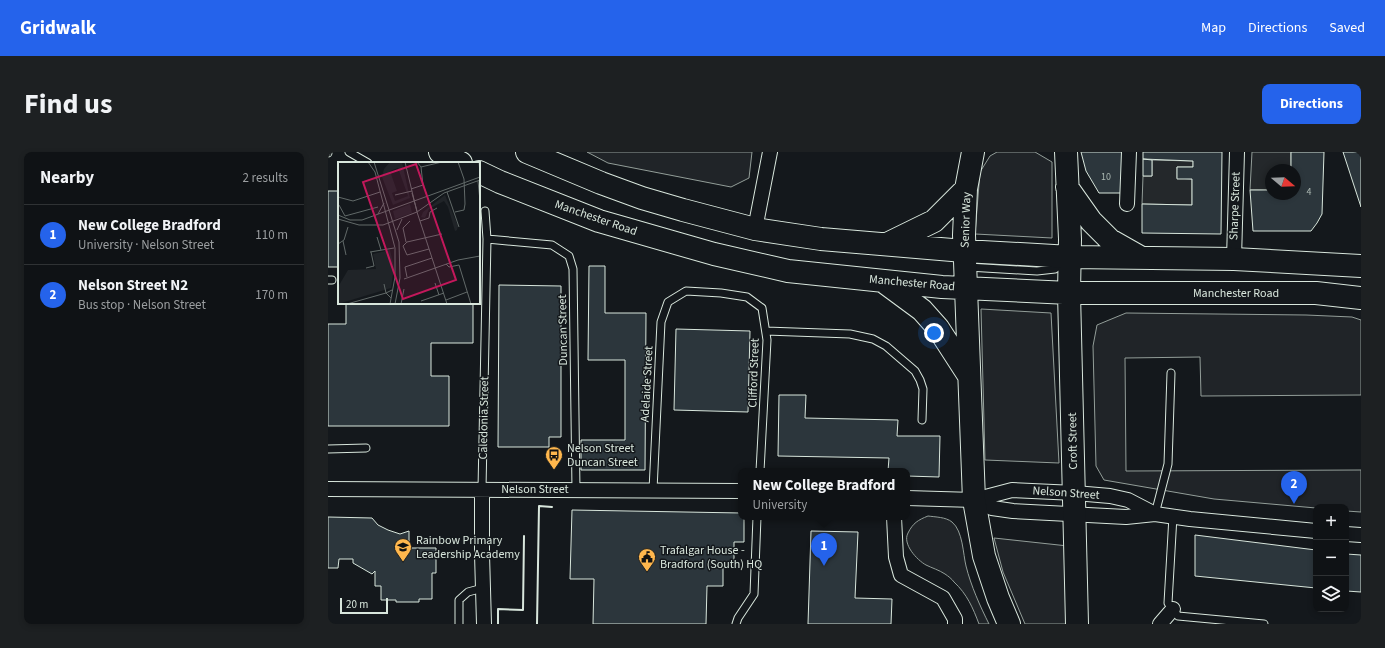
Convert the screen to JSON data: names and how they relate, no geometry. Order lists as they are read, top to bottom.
{
  "streets": {
    "main road": ["Manchester Road", "Senior Way", "Croft Street"],
    "street": ["Sharpe Street", "Caledonia Street", "Nelson Street"],
    "lane": ["Duncan Street", "Clifford Street", "Adelaide Street"]
  },
  "crossings": [
    ["Sharpe Street", "Manchester Road"],
    ["Manchester Road", "Senior Way"],
    ["Manchester Road", "Croft Street"],
    ["Duncan Street", "Caledonia Street"],
    ["Duncan Street", "Nelson Street"],
    ["Clifford Street", "Adelaide Street"],
    ["Adelaide Street", "Nelson Street"],
    ["Caledonia Street", "Nelson Street"],
    ["Croft Street", "Nelson Street"]
  ],
  "places": {
    "bus stop": ["Nelson Street Duncan Street"],
    "school or university": ["Rainbow Primary Leadership Academy"],
    "public building": ["Trafalgar House - Bradford (South) HQ"]
  },
  "house_numbers": ["10", "4"],
  "scale_bar": "20 m",
  "north": "right",
  "page": {
    "header": "Gridwalk",
    "nav": ["Map", "Directions", "Saved"],
    "title": "Find us",
    "buttons": "Directions",
    "heading": ["Nearby", "2 results"],
    "list": [
      {
        "mark": "1",
        "name": "New College Bradford",
        "note": "University · Nelson Street",
        "value": "110 m"
      },
      {
        "mark": "2",
        "name": "Nelson Street N2",
        "note": "Bus stop · Nelson Street",
        "value": "170 m"
      }
    ],
    "popup": ["New College Bradford", "University"],
    "pins": ["2", "1"],
    "map_buttons": ["+", "−"],
    "scale": "20 m"
  }
}
